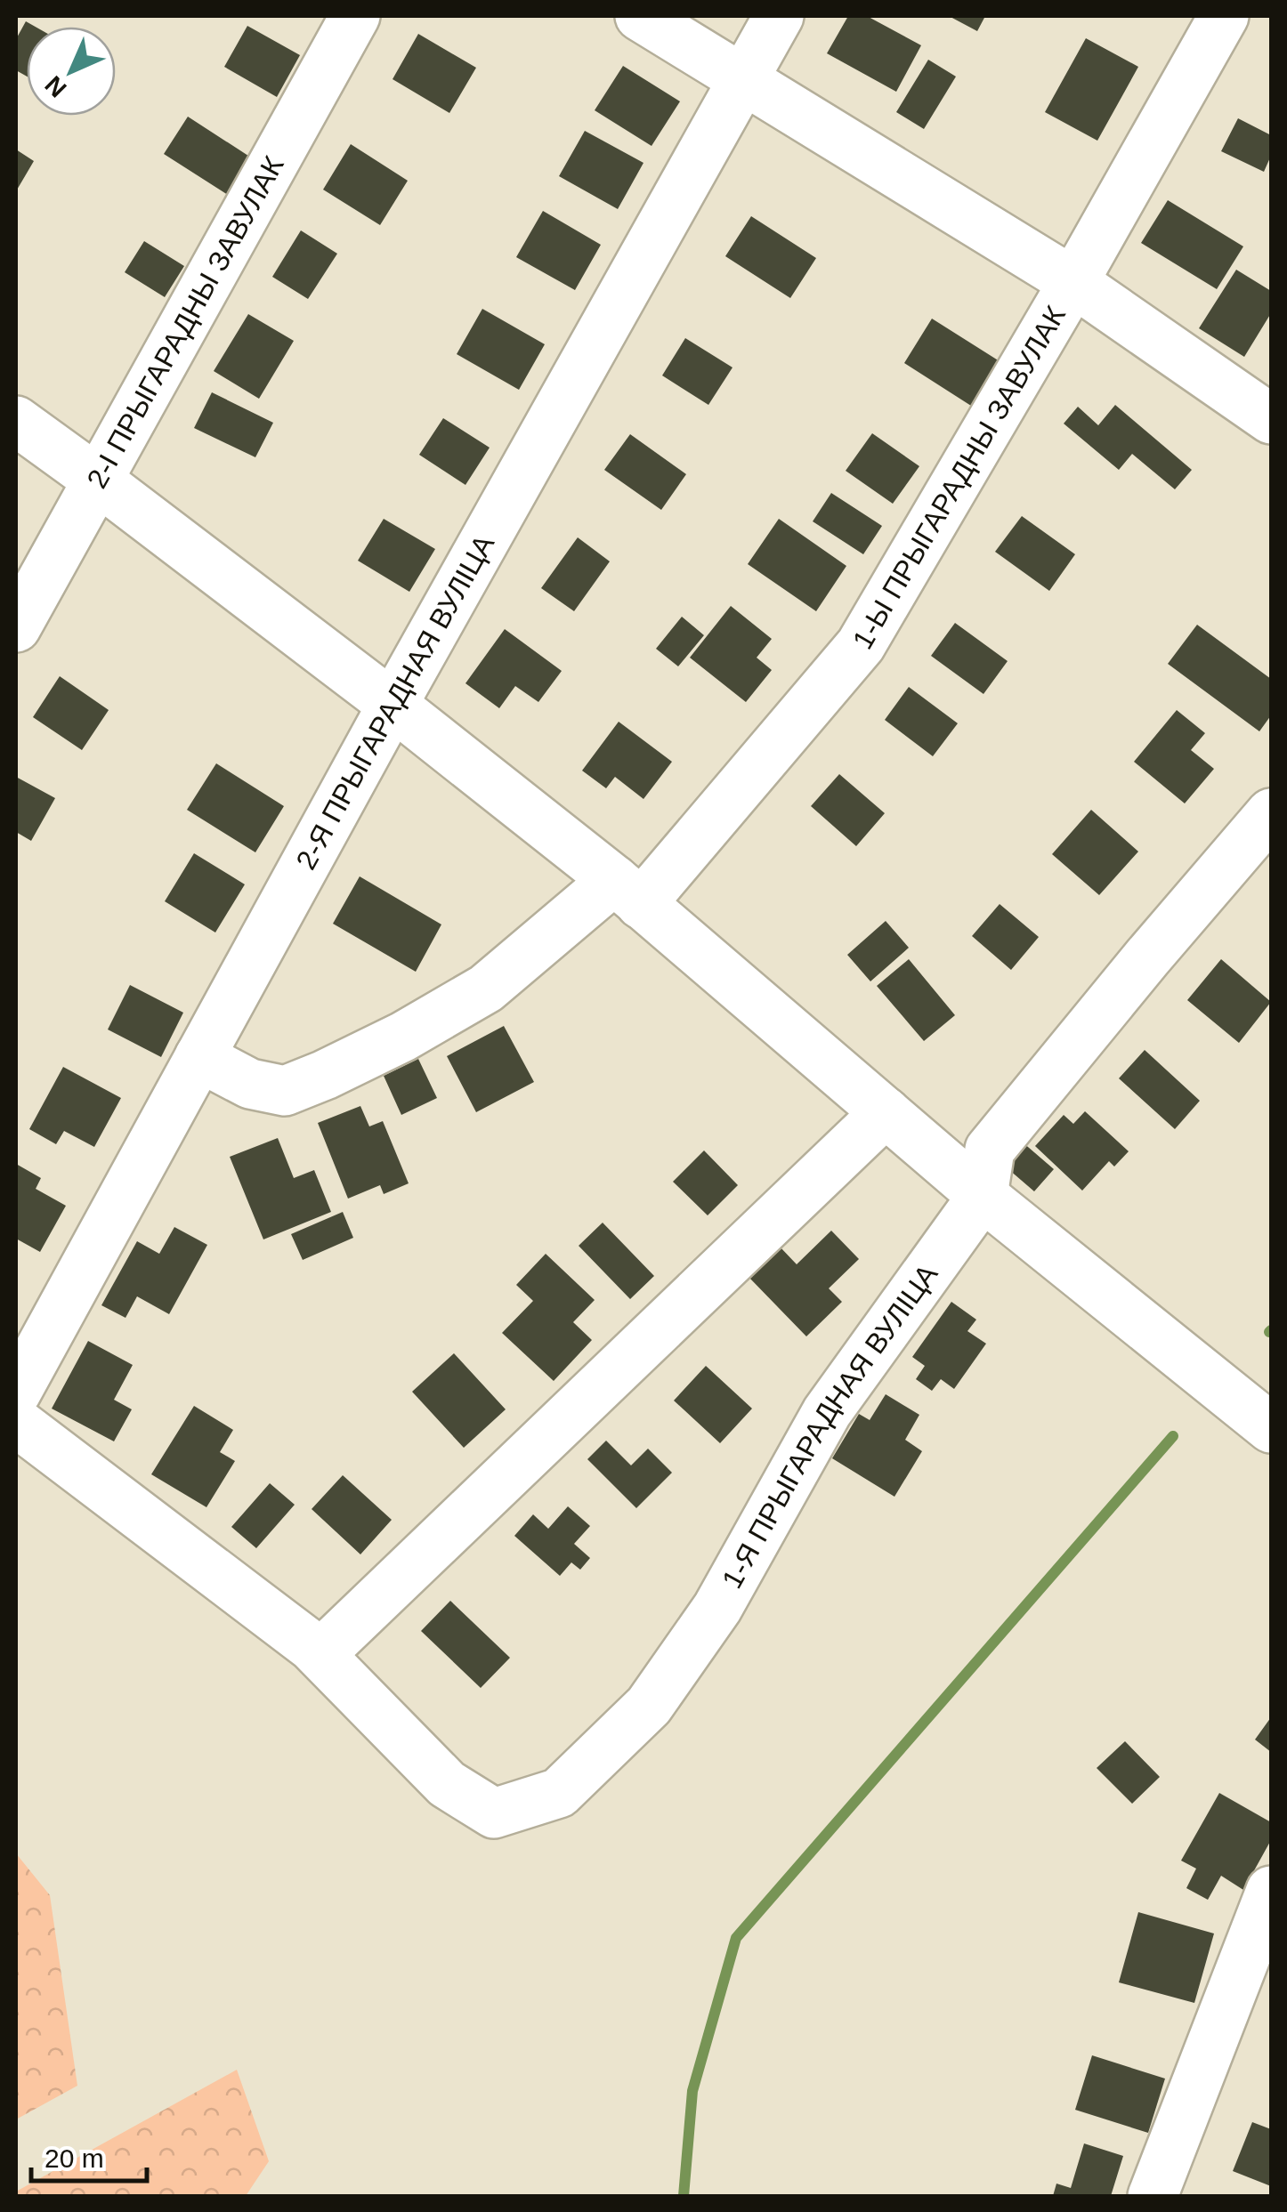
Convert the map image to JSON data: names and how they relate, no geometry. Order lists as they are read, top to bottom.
{
  "streets": {
    "street": [
      "2-І ПРЫГАРАДНЫ ЗАВУЛАК",
      "1-Ы ПРЫГАРАДНЫ ЗАВУЛАК",
      "2-Я ПРЫГАРАДНАЯ ВУЛІЦА",
      "1-Я ПРЫГАРАДНАЯ ВУЛІЦА"
    ]
  },
  "crossings": [
    ["1-Ы ПРЫГАРАДНЫ ЗАВУЛАК", "2-Я ПРЫГАРАДНАЯ ВУЛІЦА"]
  ],
  "scale_bar": "20 m",
  "north": "bottom left"
}
